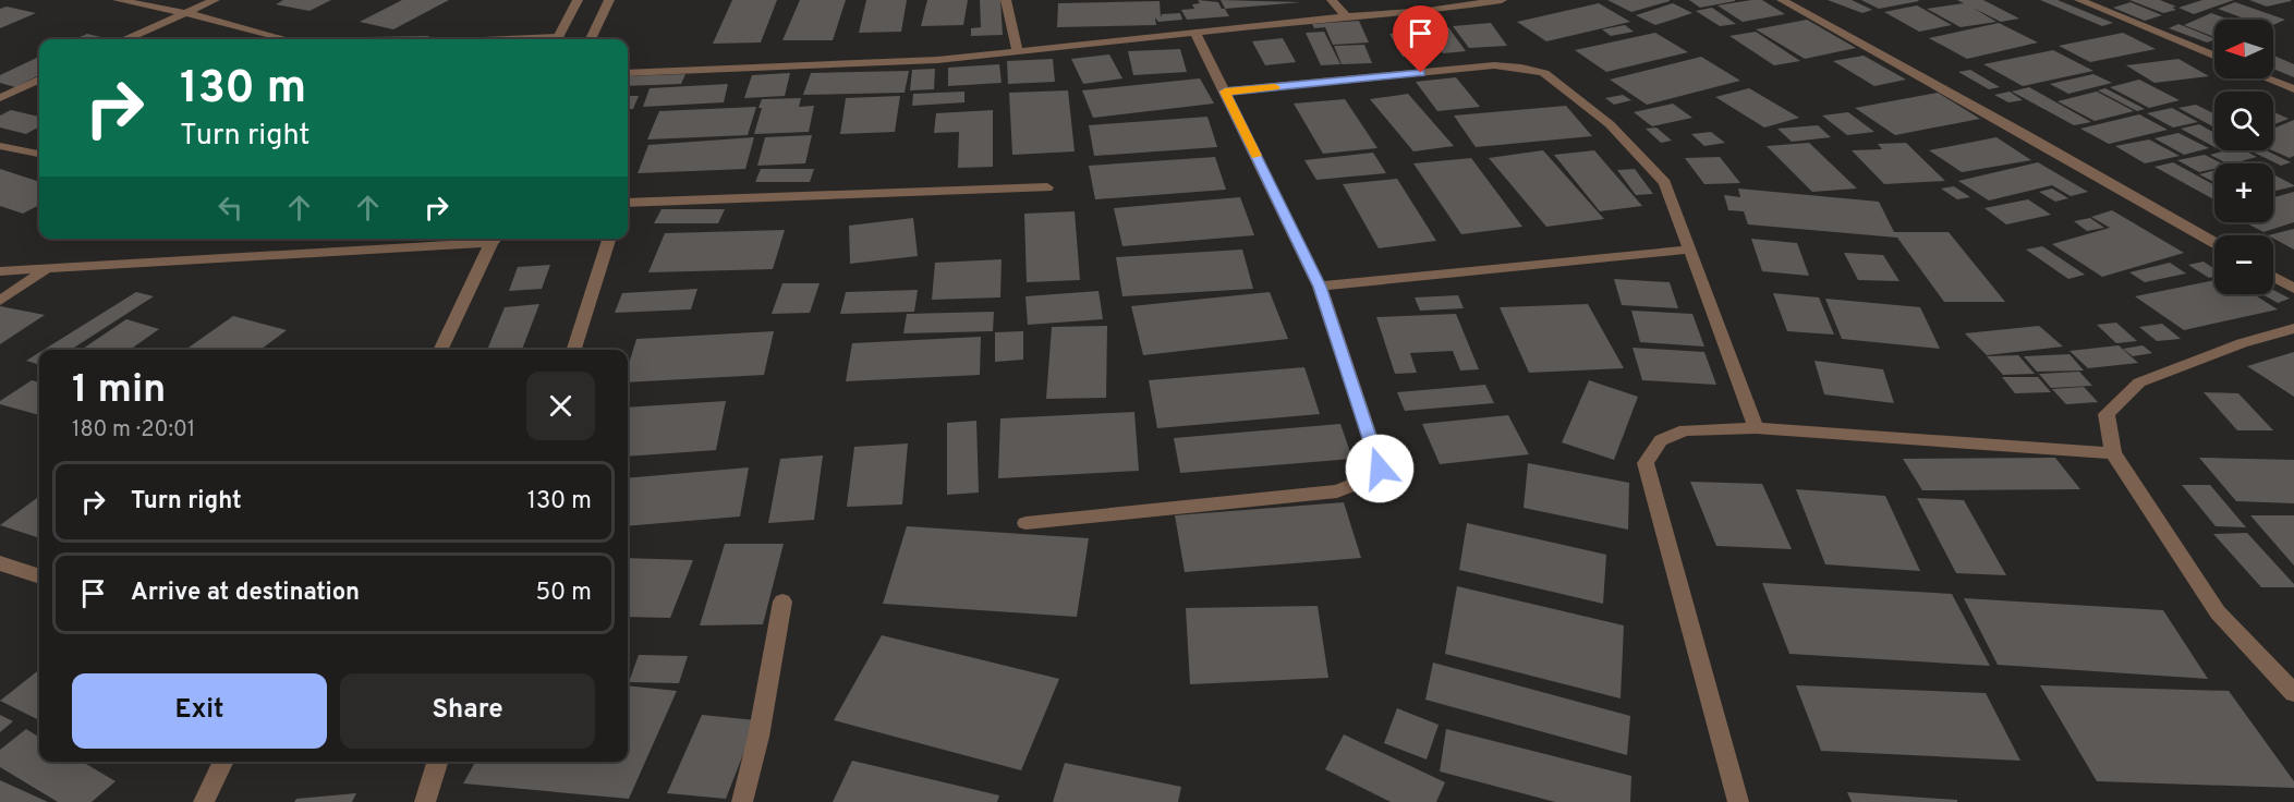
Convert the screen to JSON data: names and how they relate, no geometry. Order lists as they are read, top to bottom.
{
  "north": "left",
  "page": {
    "map_buttons": ["+", "−"],
    "turn": ["130 m", "Turn right"],
    "heading": ["1 min", "180 m · 20:01"],
    "list": [
      {
        "name": "Turn right",
        "value": "130 m"
      },
      {
        "name": "Arrive at destination",
        "value": "50 m"
      }
    ],
    "buttons": ["Exit", "Share"]
  }
}
